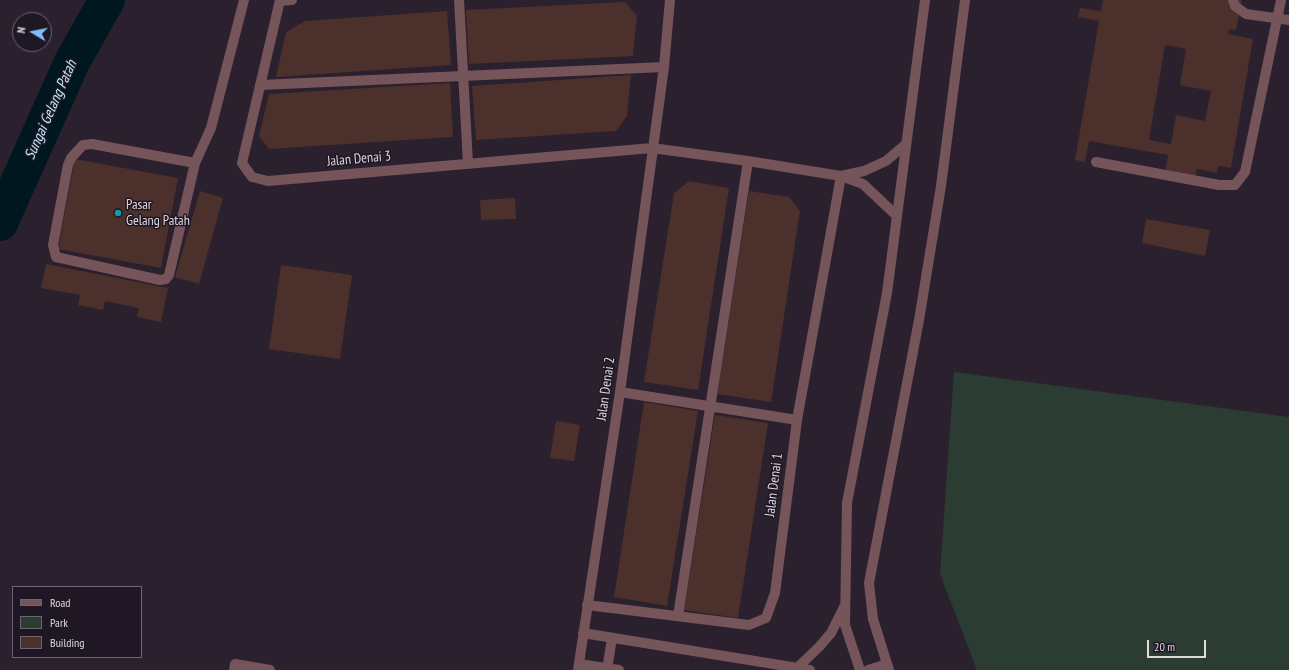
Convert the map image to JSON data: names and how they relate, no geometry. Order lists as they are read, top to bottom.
{
  "streets": {
    "street": ["Jalan Denai 3", "Jalan Denai 2", "Jalan Denai 1"]
  },
  "crossings": [
    ["Jalan Denai 3", "Jalan Denai 2"],
    ["Jalan Denai 3", "Jalan Denai 1"],
    ["Jalan Denai 2", "Jalan Denai 1"]
  ],
  "water": ["Sungai Gelang Patah"],
  "places": ["Pasar Gelang Patah"],
  "legend": ["Road", "Park", "Building"],
  "scale_bar": "20 m",
  "north": "left"
}
